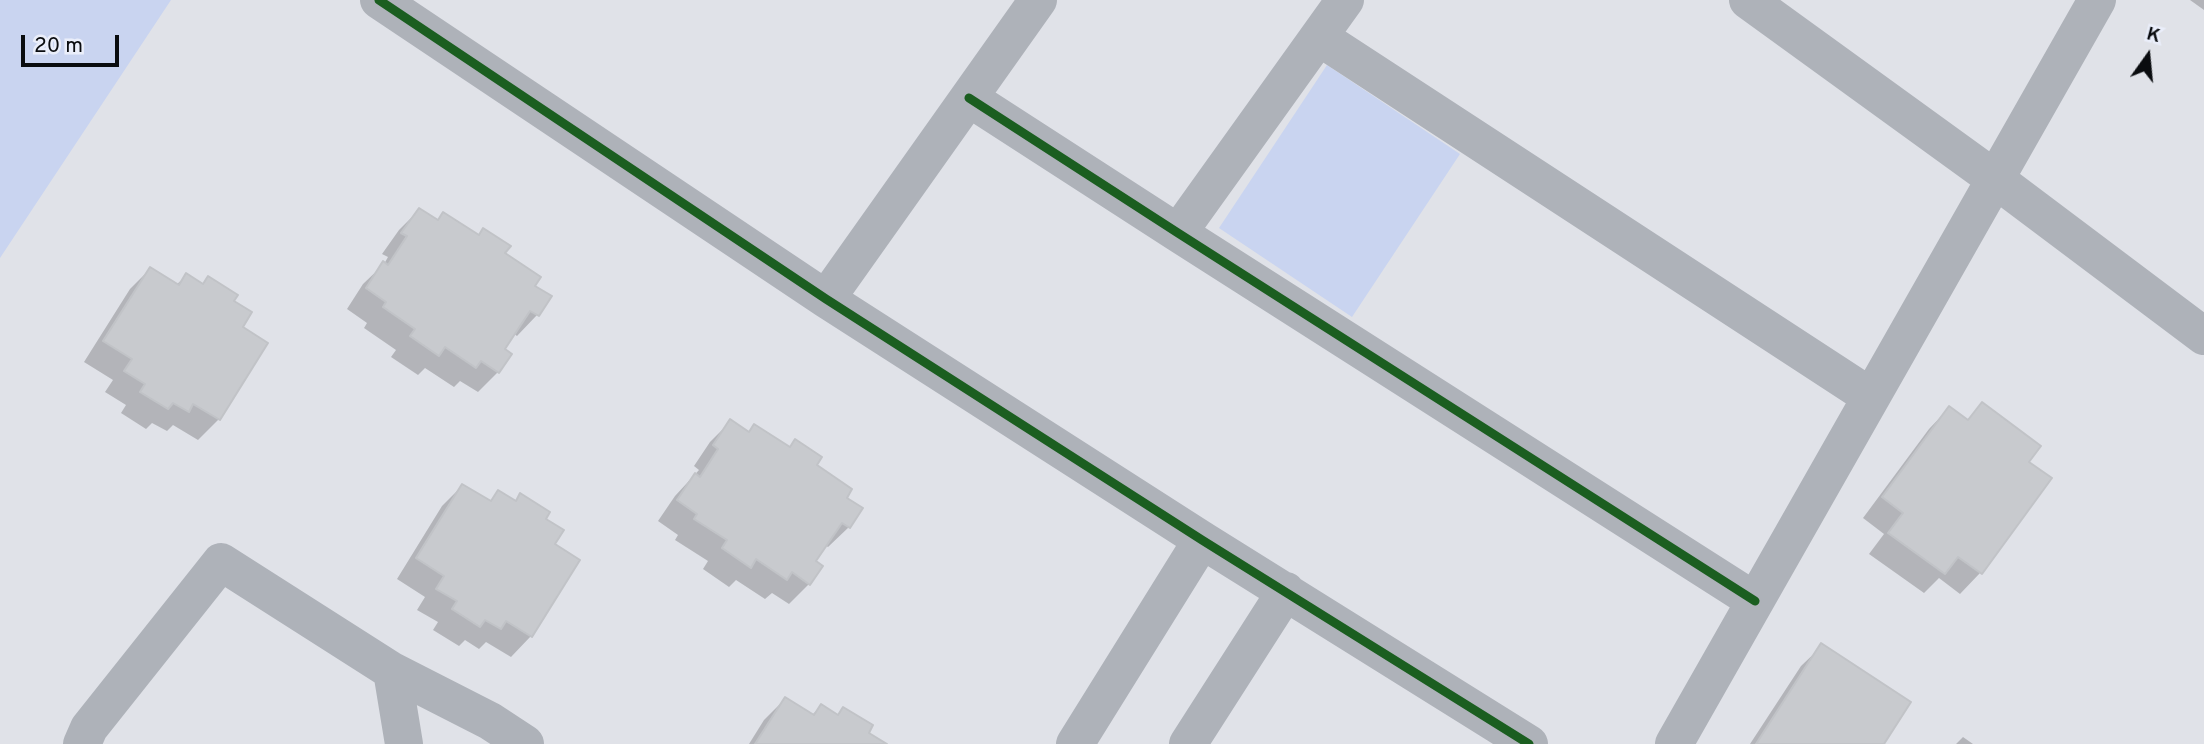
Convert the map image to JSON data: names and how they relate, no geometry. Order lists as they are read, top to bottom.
{
  "scale_bar": "20 m",
  "north": "top"
}
